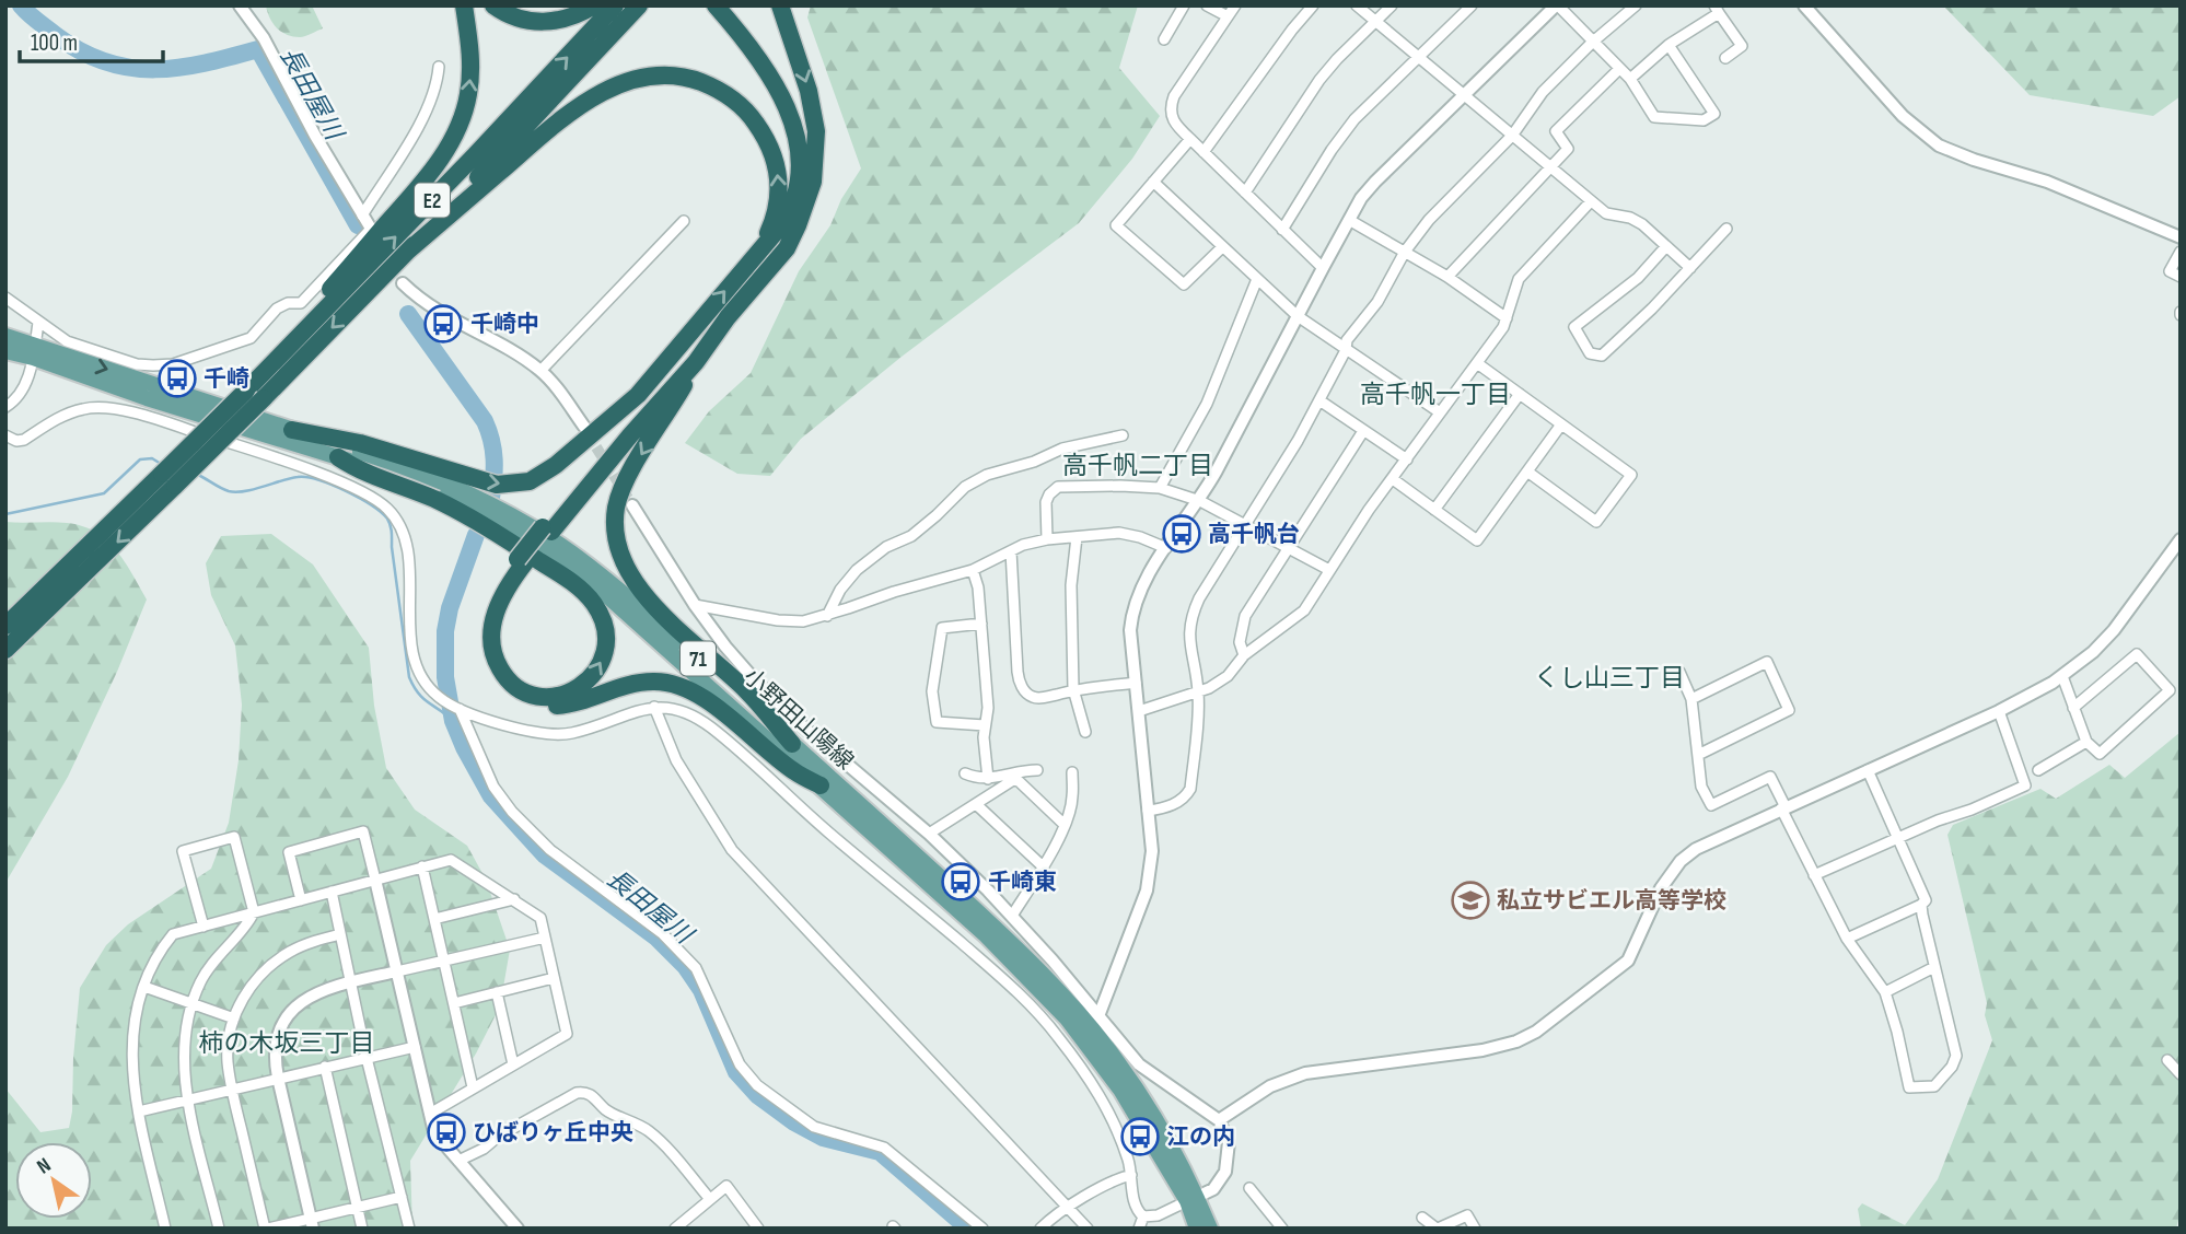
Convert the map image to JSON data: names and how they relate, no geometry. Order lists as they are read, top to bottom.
{
  "streets": {
    "highway": ["E2"],
    "main road": ["71", "小野田山陽線"]
  },
  "districts": [
    "高千帆一丁目",
    "高千帆二丁目",
    "くし山三丁目",
    "柿の木坂三丁目"
  ],
  "water": ["長田屋川"],
  "places": {
    "bus stop": [
      "千崎中",
      "千崎",
      "高千帆台",
      "千崎東",
      "ひばりヶ丘中央",
      "江の内"
    ],
    "school or university": ["私立サビエル高等学校"]
  },
  "scale_bar": "100 m",
  "north": "top left"
}
